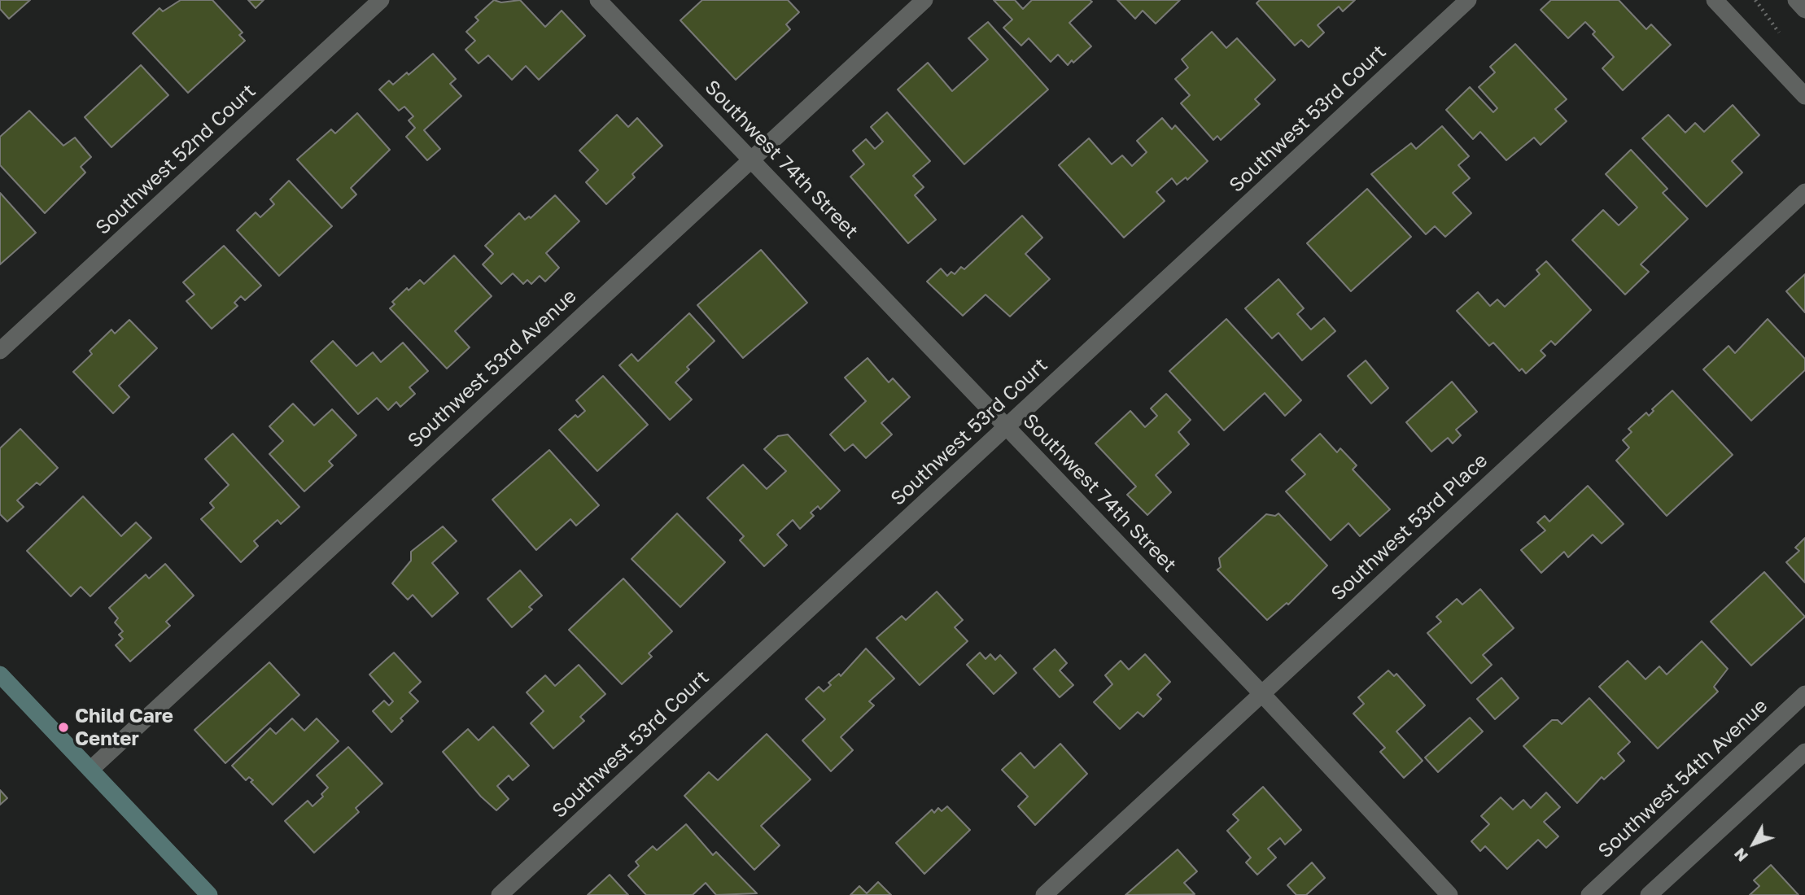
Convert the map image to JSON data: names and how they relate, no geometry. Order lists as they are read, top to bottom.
{
  "streets": {
    "street": [
      "Southwest 53rd Court",
      "Southwest 52nd Court",
      "Southwest 74th Street",
      "Southwest 53rd Avenue",
      "Southwest 53rd Place",
      "Southwest 54th Avenue"
    ]
  },
  "crossings": [
    ["Southwest 53rd Court", "Southwest 74th Street"],
    ["Southwest 74th Street", "Southwest 53rd Avenue"],
    ["Southwest 74th Street", "Southwest 53rd Place"]
  ],
  "places": ["Child Care Center"],
  "north": "bottom left"
}
